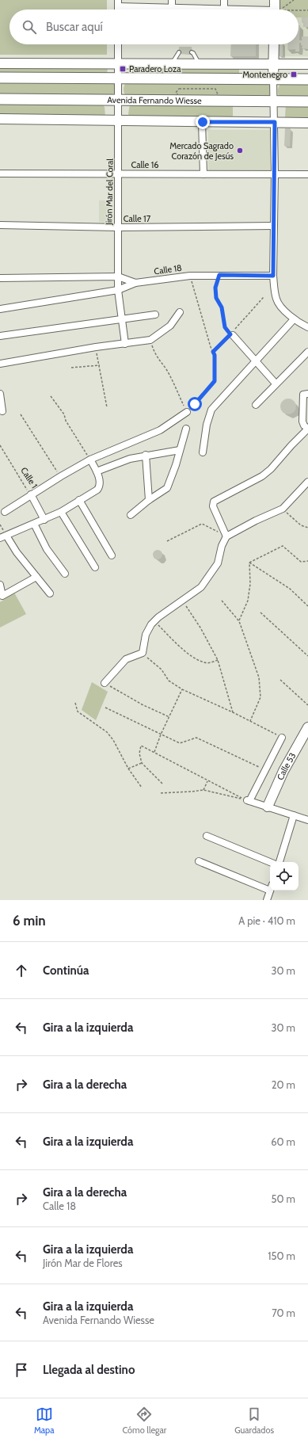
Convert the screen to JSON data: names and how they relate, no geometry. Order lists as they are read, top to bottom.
{
  "streets": {
    "main road": ["Avenida Fernando Wiesse", "Calle 53"],
    "street": [
      "Calle 16",
      "Jirón Mar del Coral",
      "Calle 17",
      "Calle 18",
      "Calle 1"
    ]
  },
  "crossings": [
    ["Avenida Fernando Wiesse", "Jirón Mar del Coral"],
    ["Calle 16", "Jirón Mar del Coral"],
    ["Jirón Mar del Coral", "Calle 17"],
    ["Jirón Mar del Coral", "Calle 18"]
  ],
  "places": {
    "transit": ["Paradero Loza", "Montenegro"],
    "other": ["Mercado Sagrado Corazón de Jesús"]
  },
  "page": {
    "search": "Buscar aquí",
    "heading": ["6 min", "A pie · 410 m"],
    "list": [
      ["Continúa", "30 m"],
      ["Gira a la izquierda", "30 m"],
      ["Gira a la derecha", "20 m"],
      ["Gira a la izquierda", "60 m"],
      ["Gira a la derecha", "Calle 18", "50 m"],
      ["Gira a la izquierda", "Jirón Mar de Flores", "150 m"],
      ["Gira a la izquierda", "Avenida Fernando Wiesse", "70 m"],
      "Llegada al destino"
    ],
    "nav": ["Mapa", "Cómo llegar", "Guardados"]
  }
}
